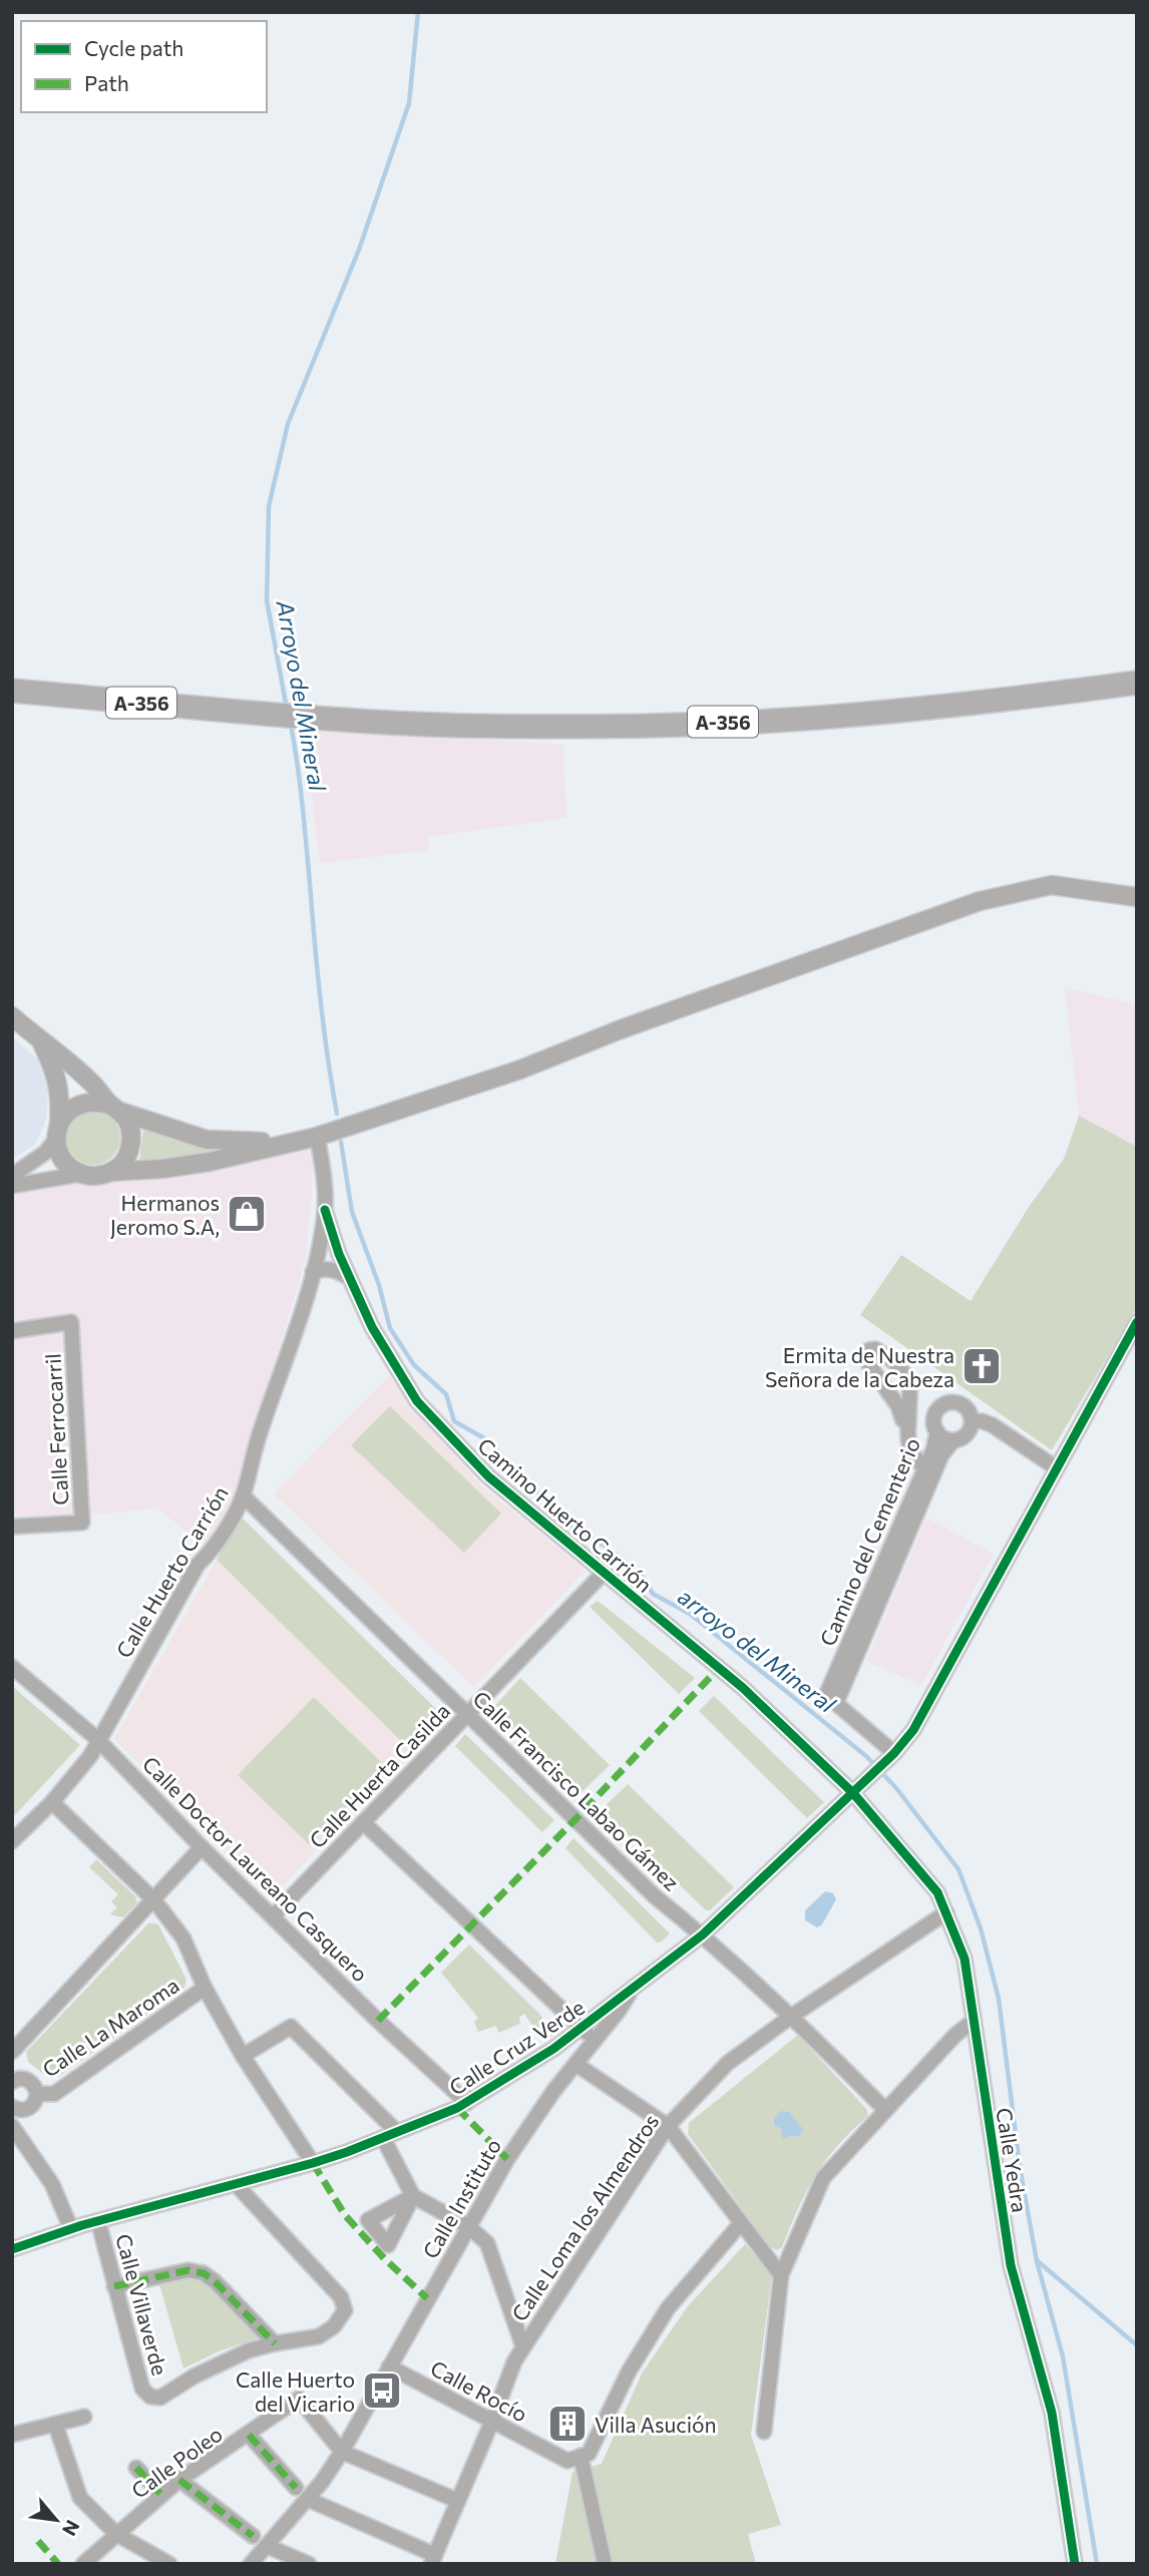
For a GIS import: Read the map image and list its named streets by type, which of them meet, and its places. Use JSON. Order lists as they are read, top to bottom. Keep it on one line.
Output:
{"streets":{"main road":["A-356"],"street":["Calle Ferrocarril","Camino Huerto Carrión","Camino del Cementerio","Calle Huerto Carrión","Calle Huerta Casilda","Calle Francisco Labao Gámez","Calle Doctor Laureano Casquero","Calle La Maroma","Calle Cruz Verde","Calle Yedra","Calle Instituto","Calle Loma los Almendros","Calle Villaverde","Calle Rocío","Calle Poleo"]},"crossings":[["Camino Huerto Carrión","Calle Huerto Carrión"],["Camino Huerto Carrión","Calle Huerta Casilda"],["Camino Huerto Carrión","Calle Cruz Verde"],["Camino Huerto Carrión","Calle Yedra"],["Calle Huerto Carrión","Calle Francisco Labao Gámez"],["Calle Huerto Carrión","Calle Doctor Laureano Casquero"],["Calle Huerta Casilda","Calle Francisco Labao Gámez"],["Calle Huerta Casilda","Calle Doctor Laureano Casquero"],["Calle Francisco Labao Gámez","Calle Cruz Verde"],["Calle Francisco Labao Gámez","Calle Loma los Almendros"],["Calle Doctor Laureano Casquero","Calle Cruz Verde"],["Calle Cruz Verde","Calle Yedra"],["Calle Cruz Verde","Calle Instituto"],["Calle Cruz Verde","Calle Villaverde"],["Calle Yedra","Calle Loma los Almendros"],["Calle Instituto","Calle Rocío"],["Calle Loma los Almendros","Calle Rocío"]],"water":["Arroyo del Mineral","arroyo del Mineral"],"places":{"shop":["Hermanos Jeromo S.A,"],"church":["Ermita de Nuestra Señora de la Cabeza"],"bus stop":["Calle Huerto del Vicario"],"building":["Villa Asución"]},"legend":["Cycle path","Path"],"north":"bottom right"}
